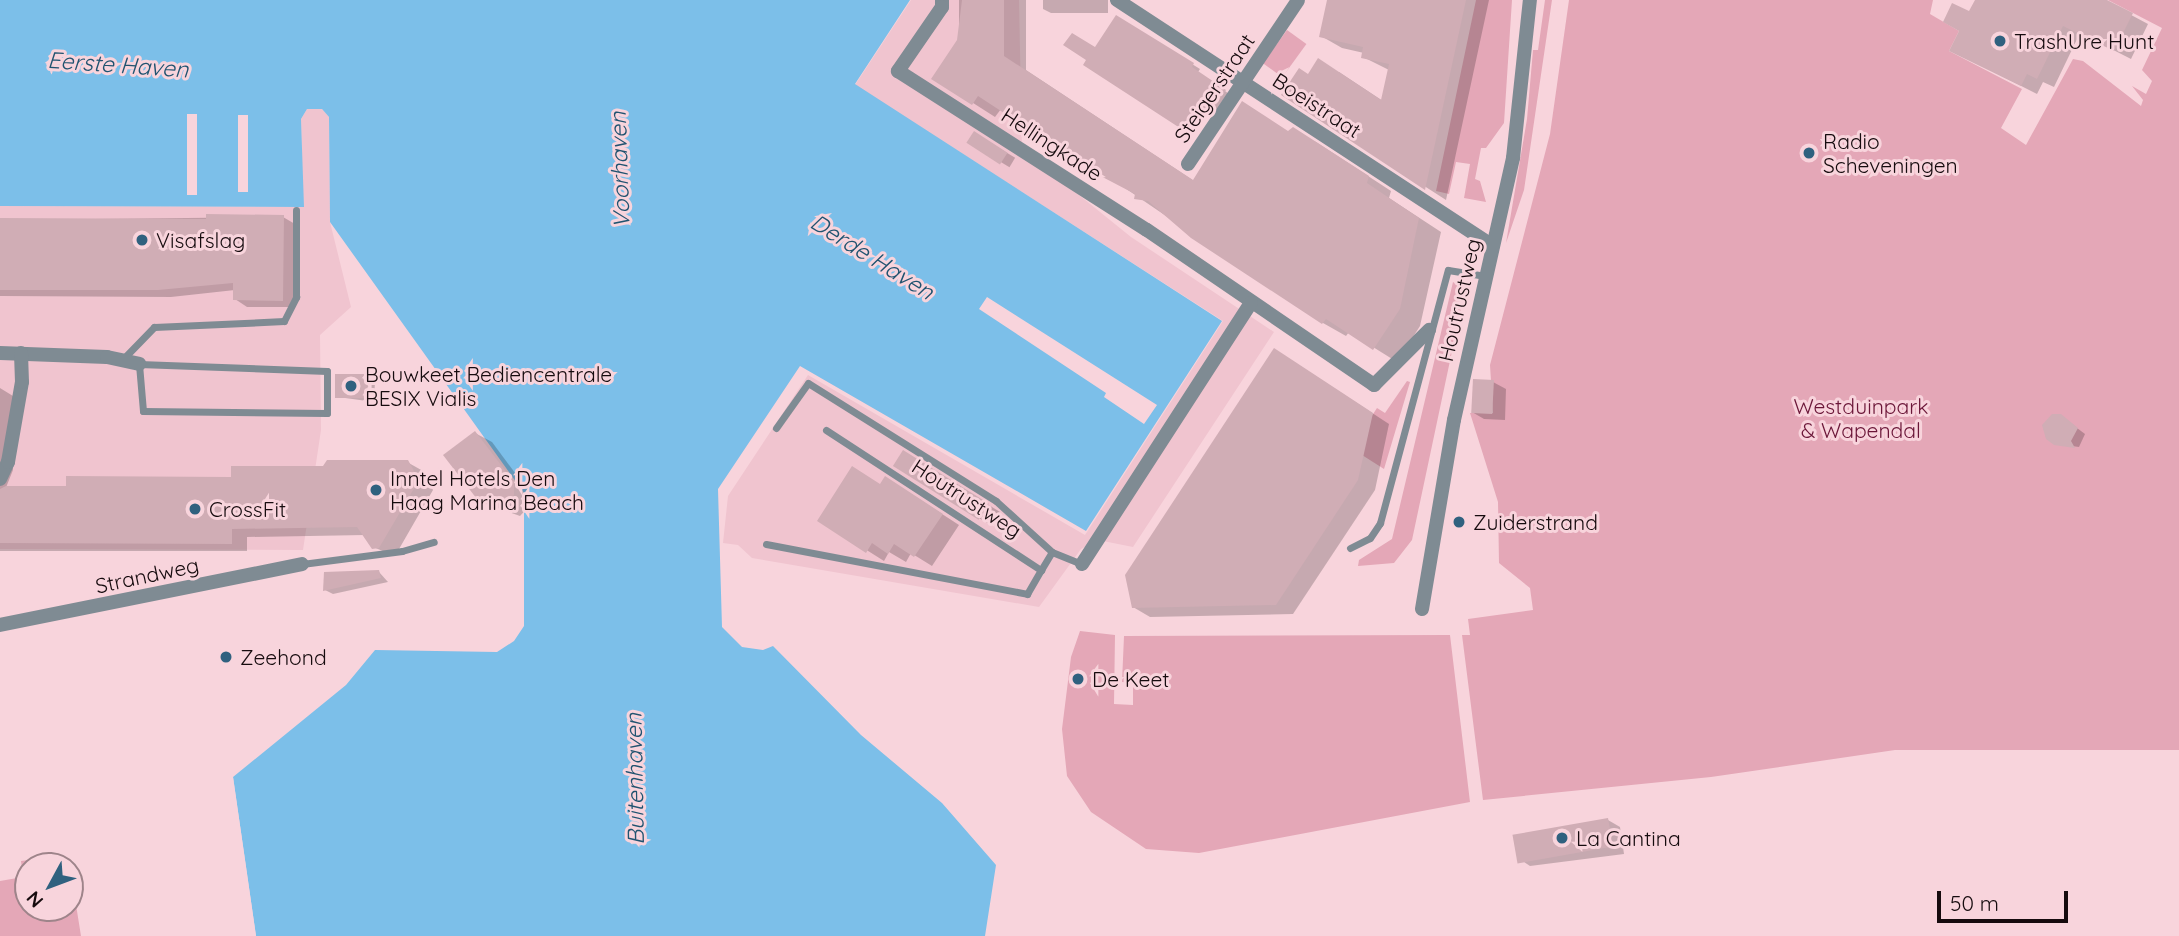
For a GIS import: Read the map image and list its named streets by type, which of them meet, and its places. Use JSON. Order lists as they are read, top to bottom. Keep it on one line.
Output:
{"streets":{"street":["Steigerstraat","Boeistraat","Hellingkade","Houtrustweg","Strandweg"]},"crossings":[["Steigerstraat","Boeistraat"],["Boeistraat","Houtrustweg"]],"water":["Eerste Haven","Voorhaven","Derde Haven","Buitenhaven"],"parks":["Westduinpark & Wapendal"],"places":["TrashUre Hunt","Radio Scheveningen","Visafslag","Bouwkeet Bediencentrale BESIX Vialis","Inntel Hotels Den Haag Marina Beach","CrossFit","Zuiderstrand","Zeehond","De Keet","La Cantina"],"scale_bar":"50 m","north":"bottom left"}
